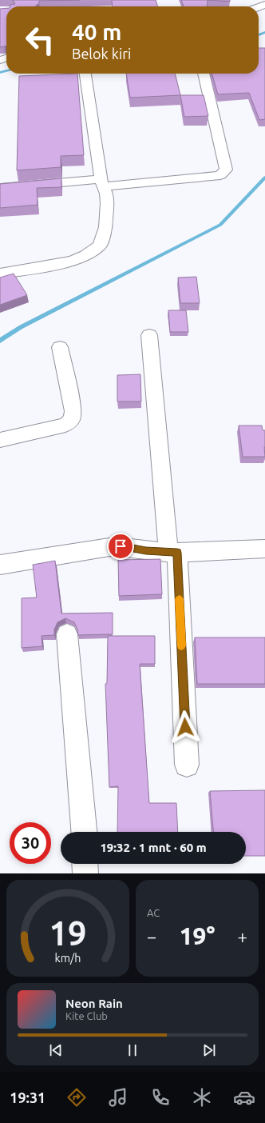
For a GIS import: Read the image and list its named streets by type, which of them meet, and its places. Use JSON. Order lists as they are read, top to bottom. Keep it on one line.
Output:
{"page":{"turn":["40 m","Belok kiri"],"limit":"30","trip":"19:32 · 1 mnt · 60 m","tile":"AC","heat":["−","19°","+"],"song":["Neon Rain","Kite Club"],"tabs":"19:31","gauge":["19","km/h"]}}
